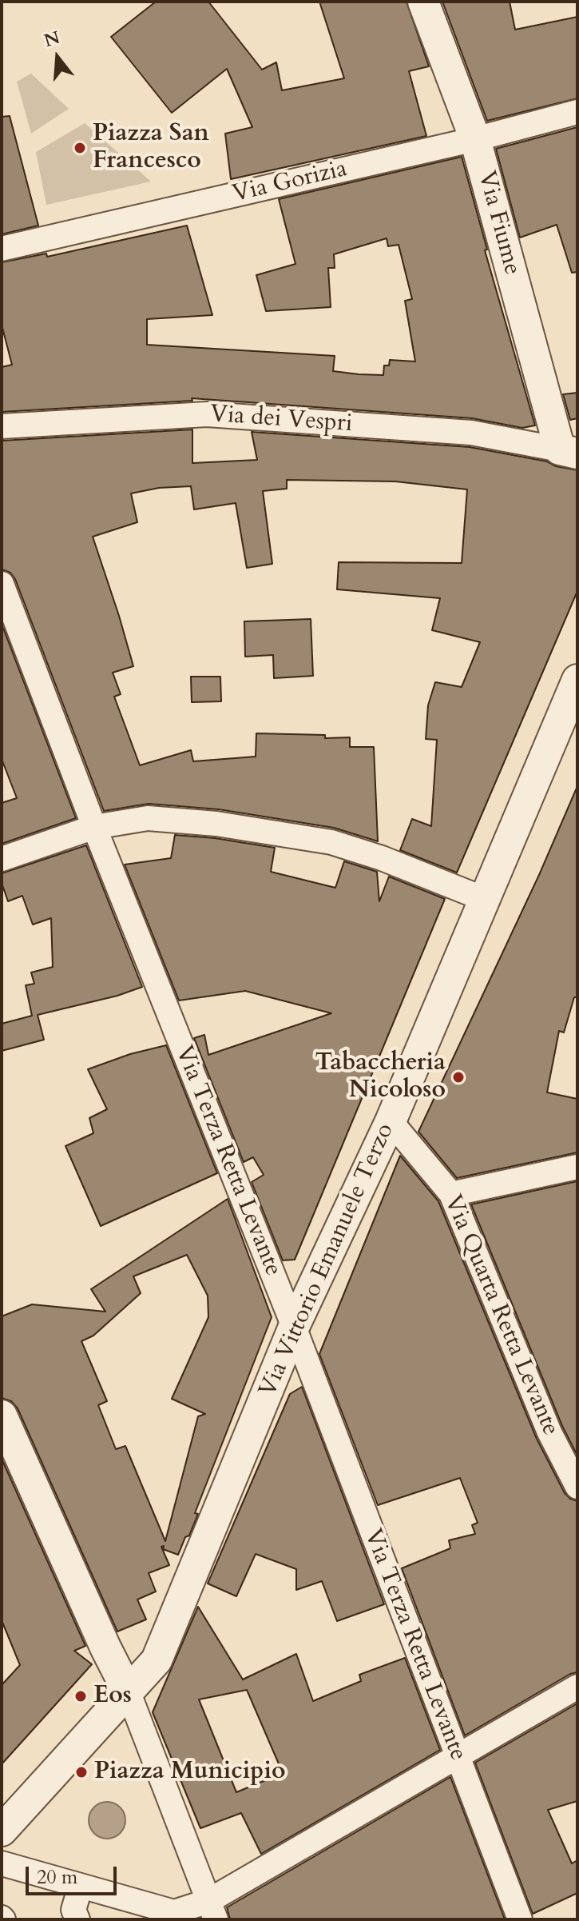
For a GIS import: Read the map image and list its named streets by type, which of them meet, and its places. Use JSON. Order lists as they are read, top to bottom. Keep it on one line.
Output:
{"streets":{"street":["Via Gorizia","Via Fiume","Via dei Vespri","Via Terza Retta Levante","Via Vittorio Emanuele Terzo","Via Quarta Retta Levante"]},"crossings":[["Via Gorizia","Via Fiume"],["Via Fiume","Via dei Vespri"],["Via Terza Retta Levante","Via Vittorio Emanuele Terzo"],["Via Vittorio Emanuele Terzo","Via Quarta Retta Levante"]],"places":["Piazza San Francesco","Tabaccheria Nicoloso","Eos","Piazza Municipio"],"scale_bar":"20 m","north":"top"}
